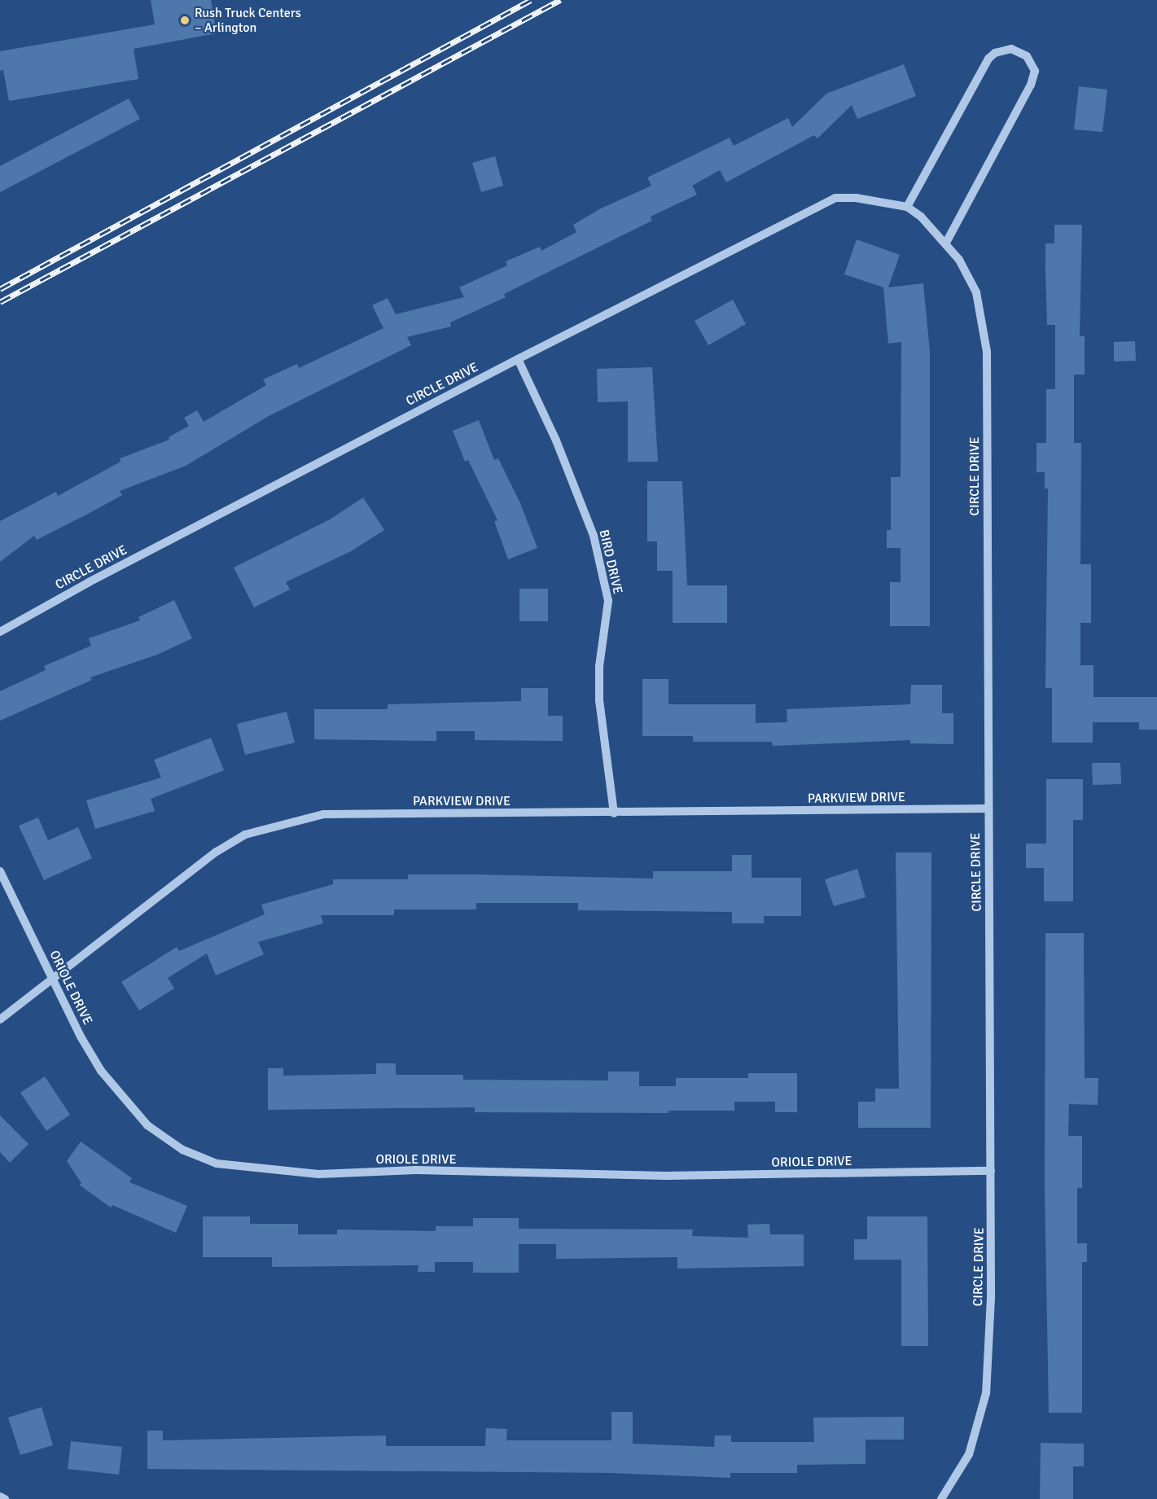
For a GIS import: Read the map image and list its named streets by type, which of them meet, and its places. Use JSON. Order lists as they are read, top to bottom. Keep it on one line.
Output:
{"streets":{"street":["CIRCLE DRIVE","BIRD DRIVE","PARKVIEW DRIVE","ORIOLE DRIVE"]},"crossings":[["CIRCLE DRIVE","BIRD DRIVE"],["CIRCLE DRIVE","PARKVIEW DRIVE"],["CIRCLE DRIVE","ORIOLE DRIVE"],["BIRD DRIVE","PARKVIEW DRIVE"],["PARKVIEW DRIVE","ORIOLE DRIVE"]],"places":["Rush Truck Centers – Arlington"]}
